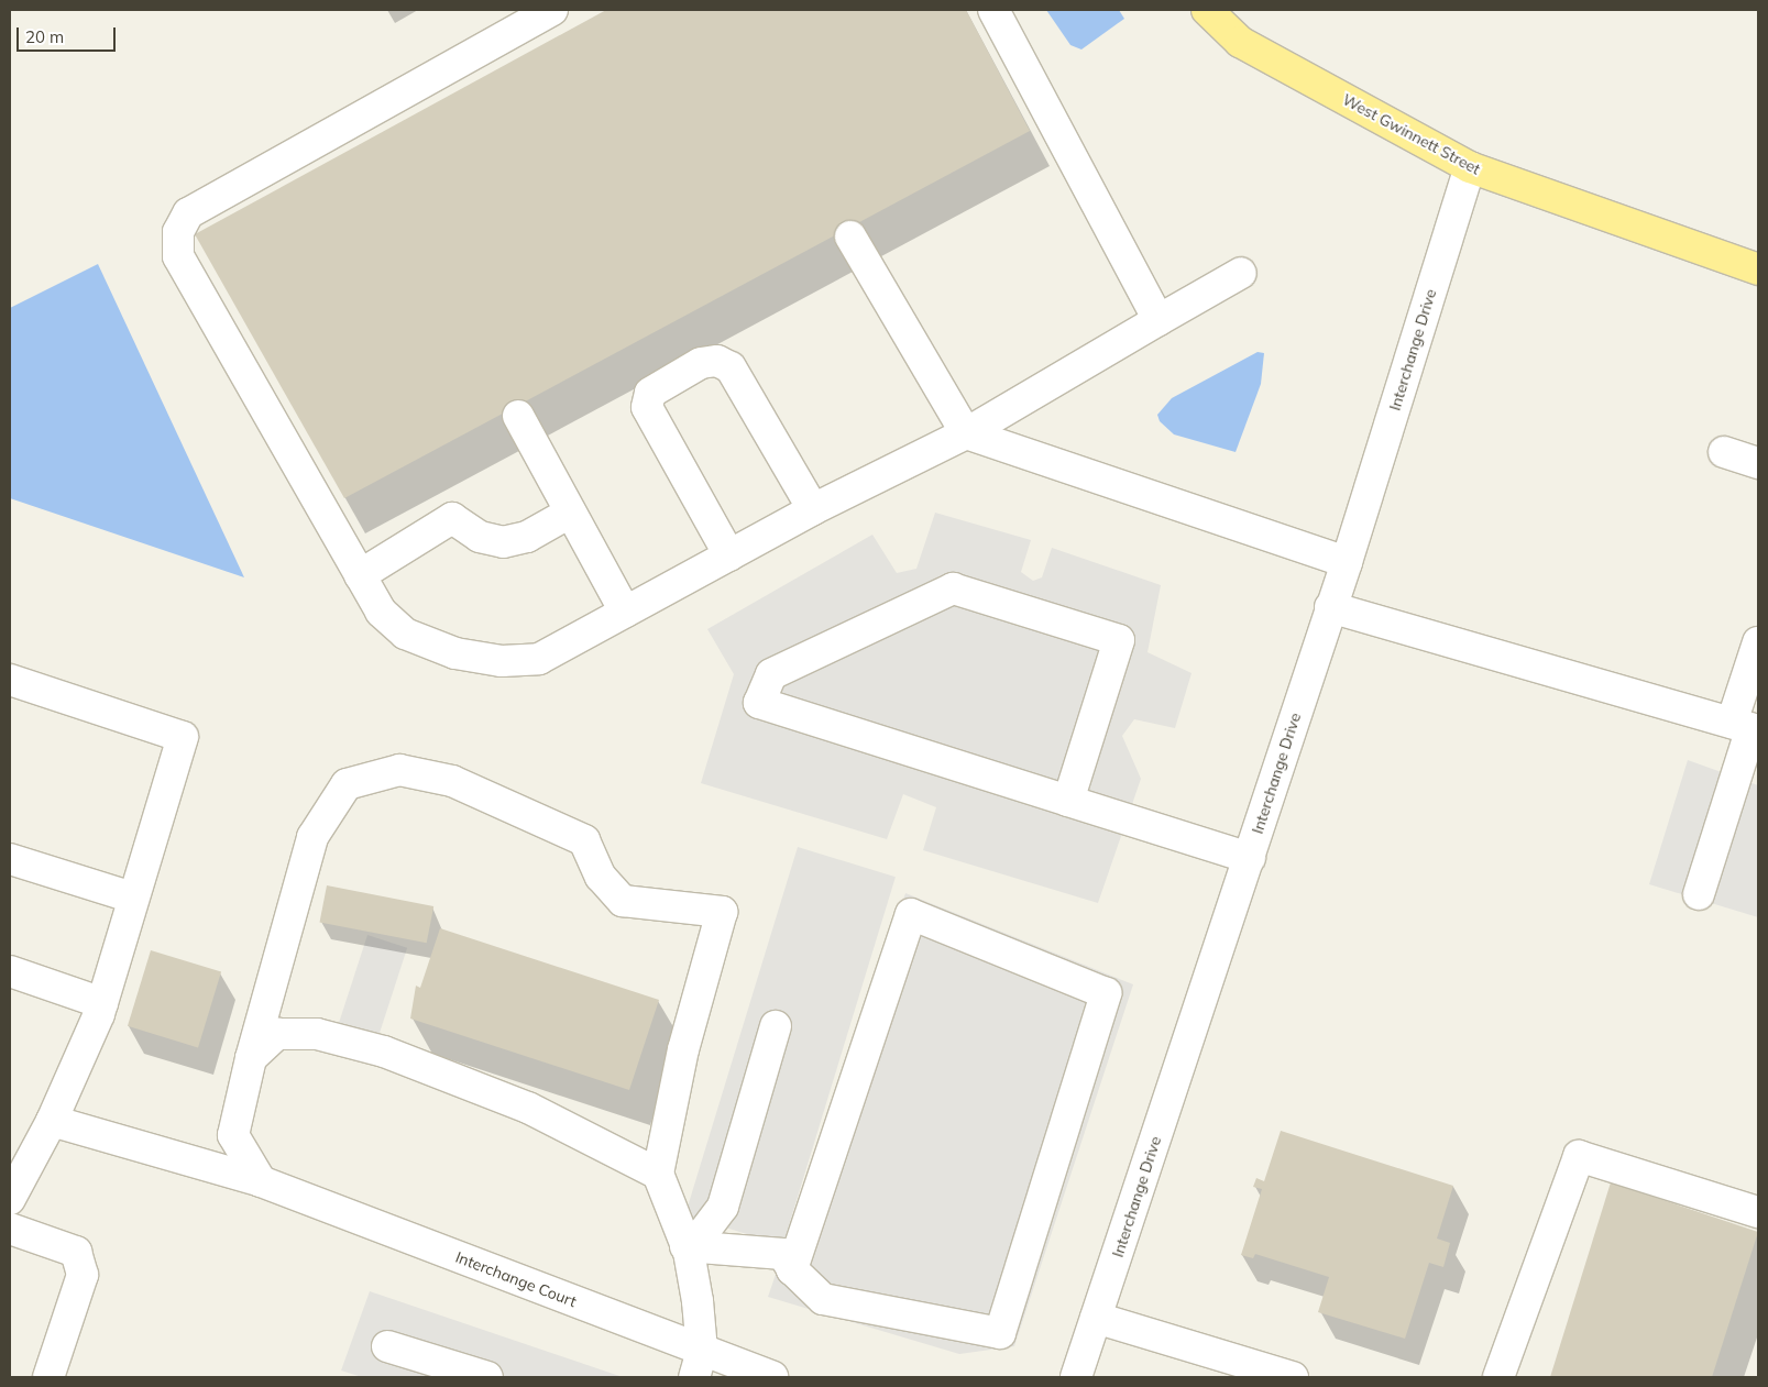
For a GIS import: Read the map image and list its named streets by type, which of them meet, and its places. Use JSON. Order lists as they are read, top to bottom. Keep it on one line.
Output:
{"streets":{"main road":["West Gwinnett Street"],"street":["Interchange Drive","Interchange Court"]},"crossings":[["West Gwinnett Street","Interchange Drive"]],"scale_bar":"20 m"}
